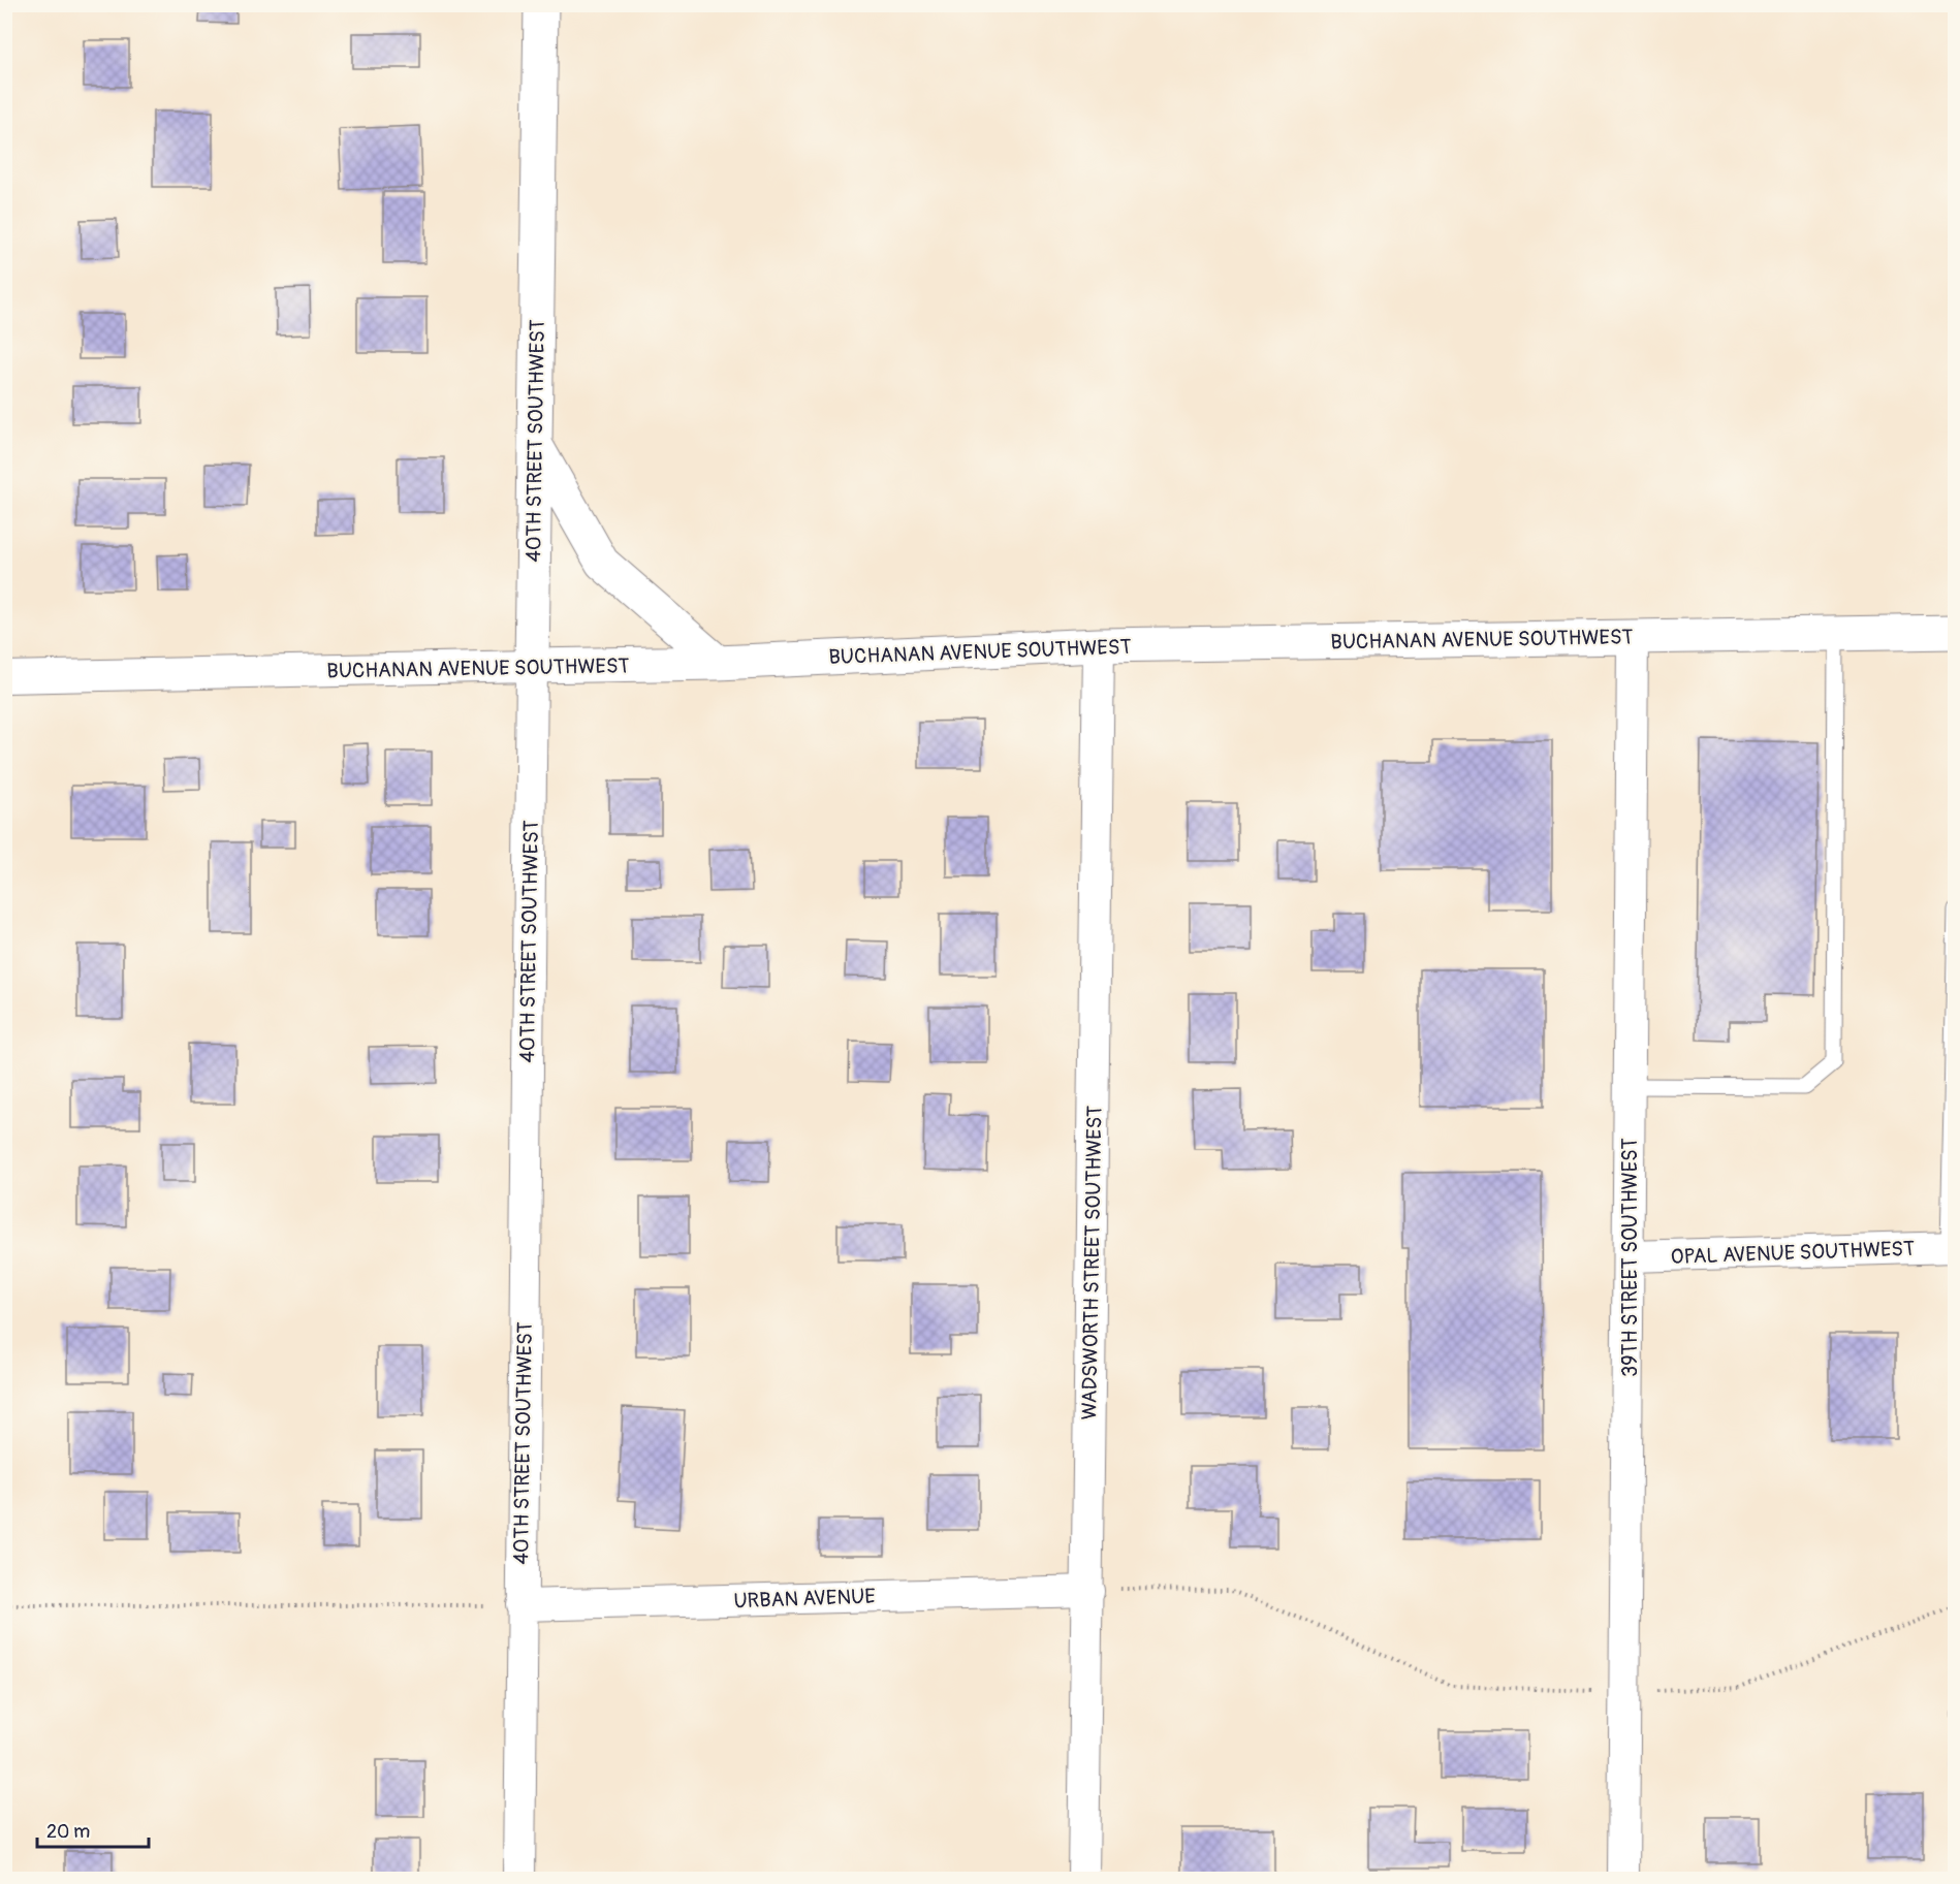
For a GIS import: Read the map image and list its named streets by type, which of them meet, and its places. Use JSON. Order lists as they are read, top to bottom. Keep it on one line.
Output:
{"streets":{"street":["40TH STREET SOUTHWEST","BUCHANAN AVENUE SOUTHWEST","OPAL AVENUE SOUTHWEST","39TH STREET SOUTHWEST","WADSWORTH STREET SOUTHWEST","URBAN AVENUE"]},"crossings":[["40TH STREET SOUTHWEST","BUCHANAN AVENUE SOUTHWEST"],["40TH STREET SOUTHWEST","URBAN AVENUE"],["BUCHANAN AVENUE SOUTHWEST","39TH STREET SOUTHWEST"],["BUCHANAN AVENUE SOUTHWEST","WADSWORTH STREET SOUTHWEST"],["OPAL AVENUE SOUTHWEST","39TH STREET SOUTHWEST"],["WADSWORTH STREET SOUTHWEST","URBAN AVENUE"]],"scale_bar":"20 m"}
